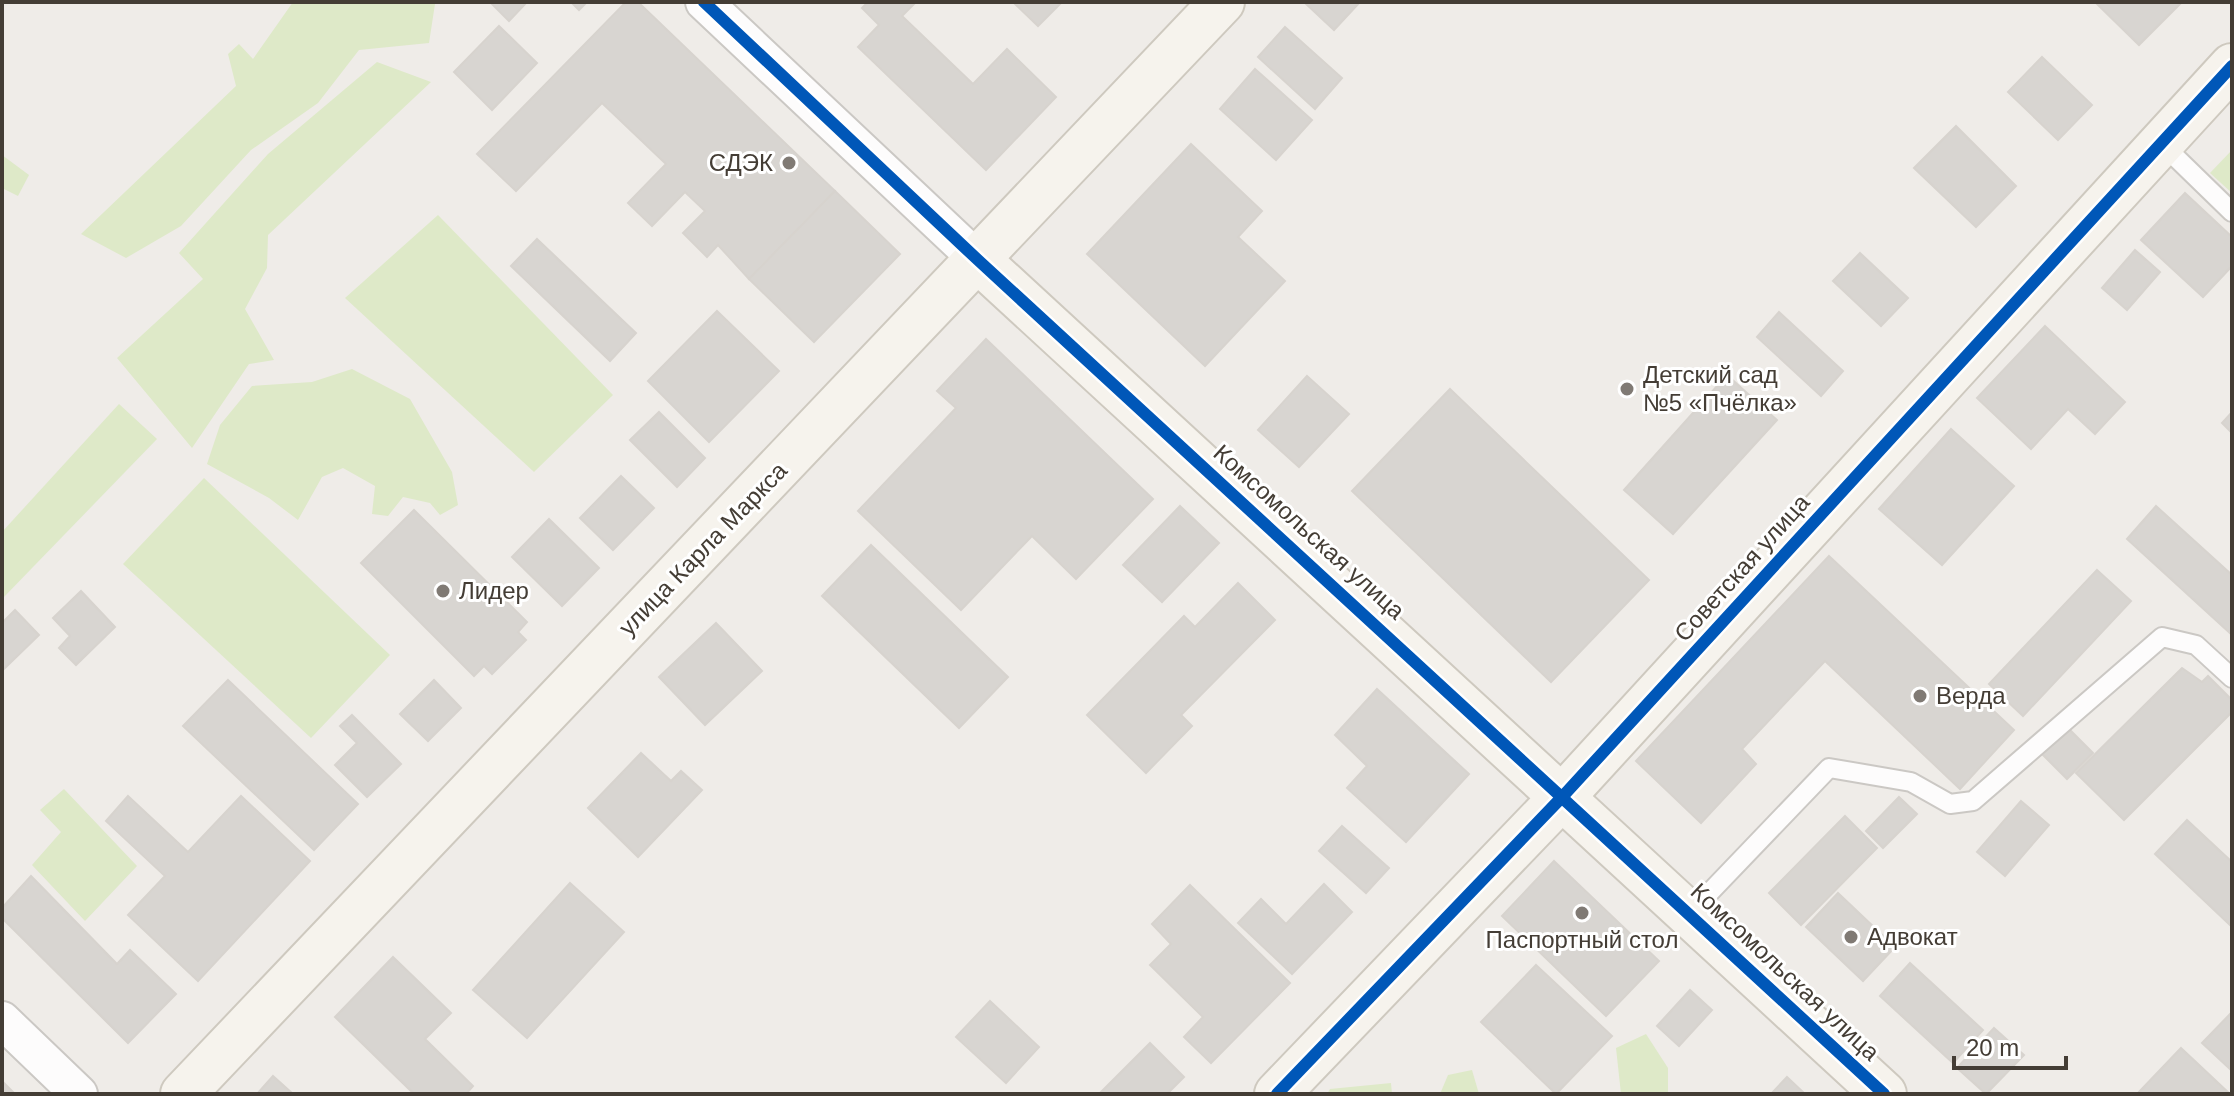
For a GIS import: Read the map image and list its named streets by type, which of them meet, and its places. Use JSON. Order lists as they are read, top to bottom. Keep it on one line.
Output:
{"streets":{"street":["Комсомольская улица","улица Карла Маркса","Советская улица"]},"crossings":[["Комсомольская улица","улица Карла Маркса"],["Комсомольская улица","Советская улица"]],"places":["СДЭК","Детский сад №5 «Пчёлка»","Лидер","Верда","Паспортный стол","Адвокат"],"scale_bar":"20 m"}
